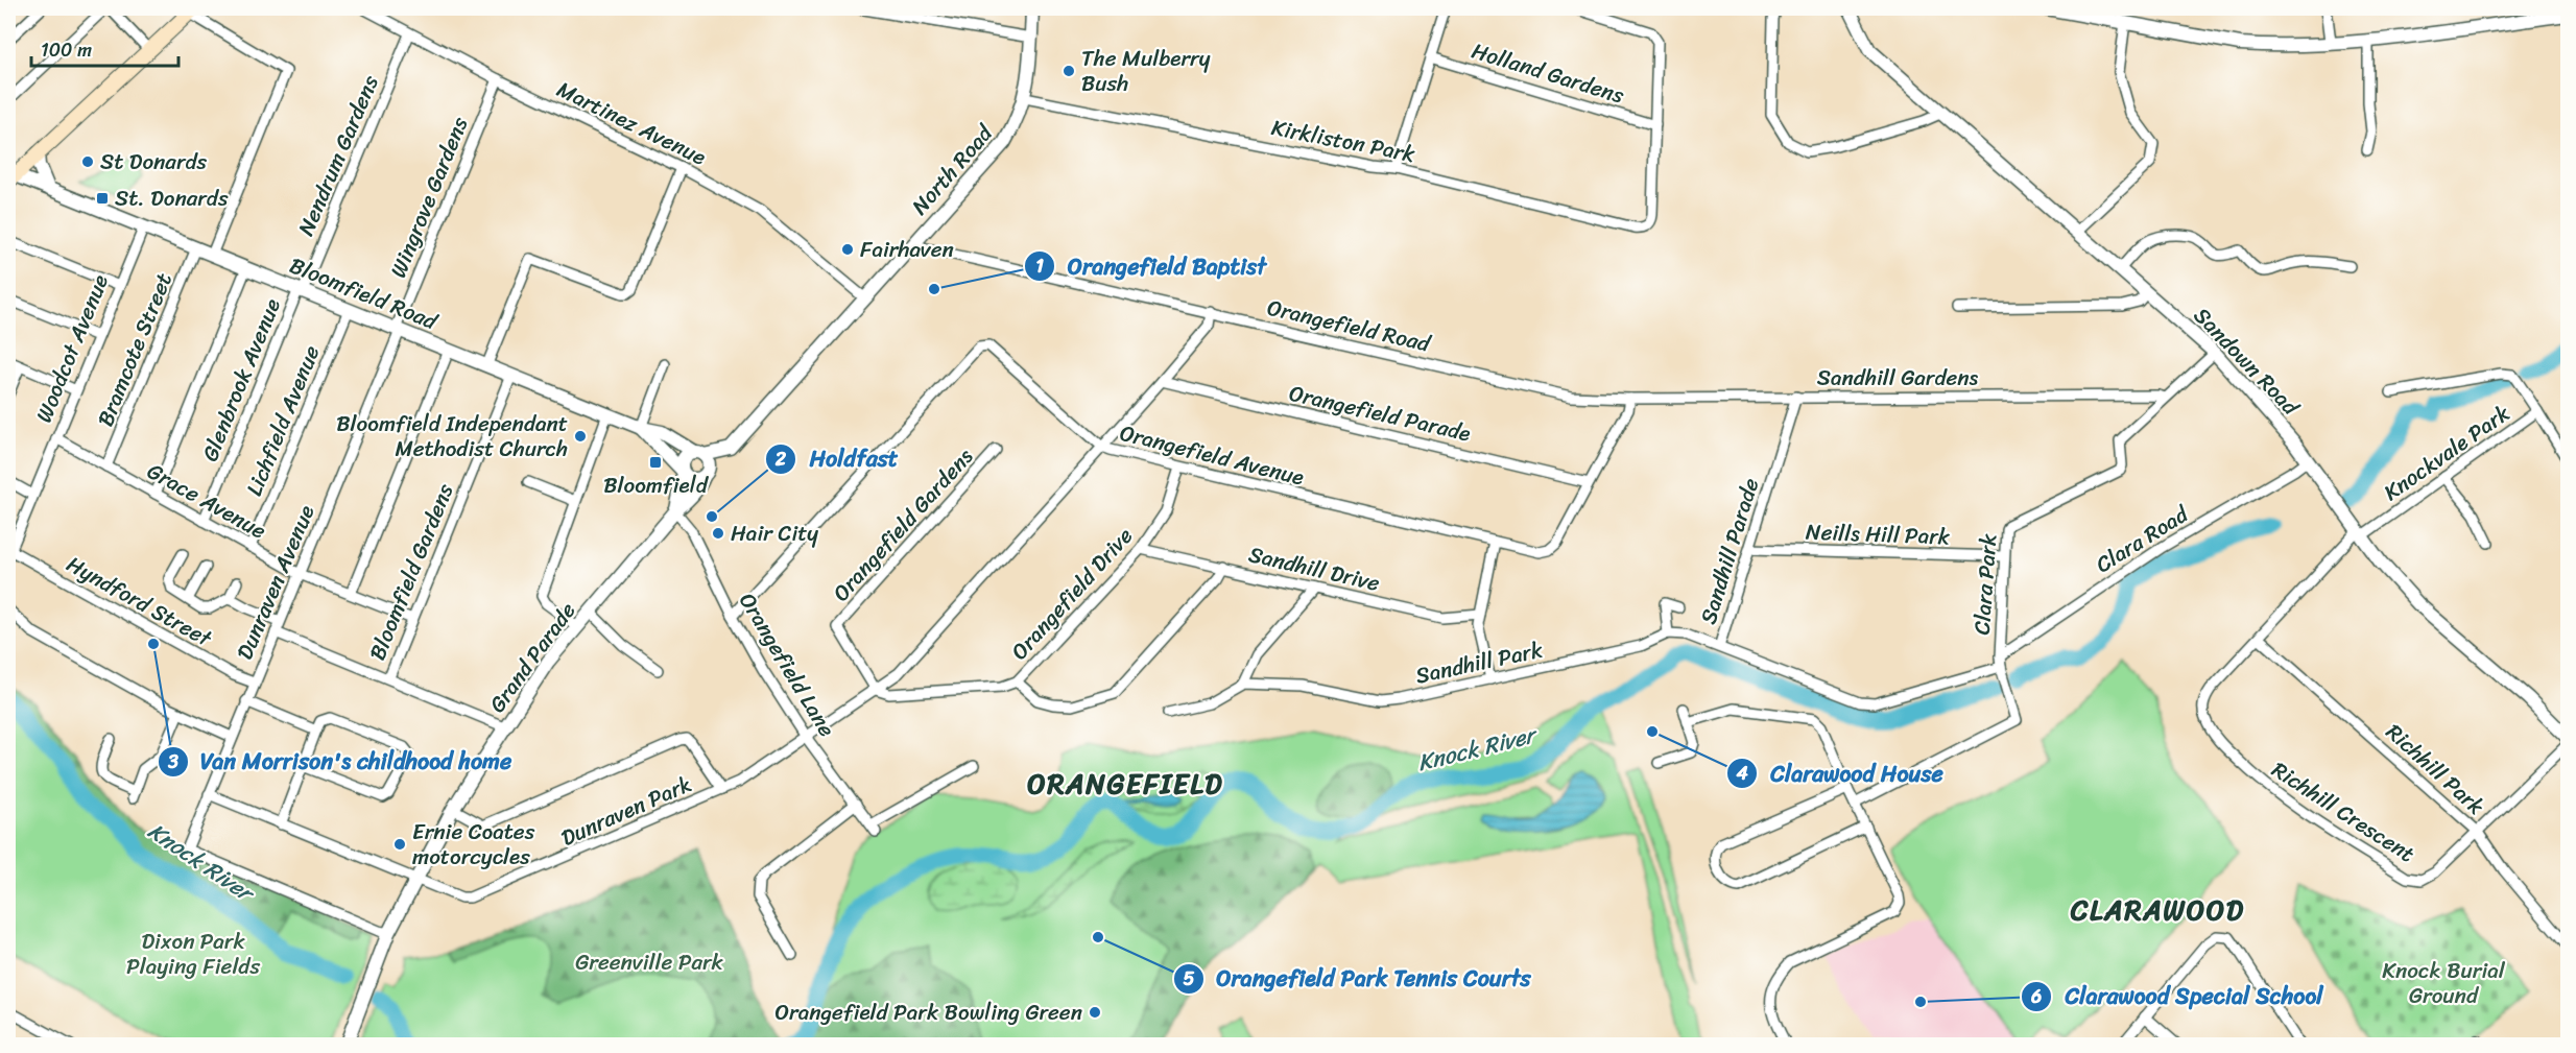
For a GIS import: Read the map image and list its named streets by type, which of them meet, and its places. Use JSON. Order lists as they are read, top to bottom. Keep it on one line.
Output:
{"streets":{"street":["Holland Gardens","Martinez Avenue","Kirkliston Park","Nendrum Gardens","North Road","Wingrove Gardens","Bloomfield Road","Orangefield Road","Woodcot Avenue","Bramcote Street","Sandown Road","Sandhill Gardens","Glenbrook Avenue","Orangefield Parade","Lichfield Avenue","Knockvale Park","Orangefield Avenue","Grace Avenue","Orangefield Gardens","Neills Hill Park","Clara Road","Sandhill Parade","Sandhill Drive","Bloomfield Gardens","Dunraven Avenue","Clara Park","Orangefield Drive","Hyndford Street","Grand Parade","Sandhill Park","Orangefield Lane","Richhill Park","Dunraven Park","Richhill Crescent"]},"crossings":[["Holland Gardens","Kirkliston Park"],["Martinez Avenue","Nendrum Gardens"],["Martinez Avenue","North Road"],["Martinez Avenue","Wingrove Gardens"],["Kirkliston Park","North Road"],["Nendrum Gardens","Bloomfield Road"],["Nendrum Gardens","Glenbrook Avenue"],["North Road","Bloomfield Road"],["North Road","Orangefield Road"],["North Road","Grand Parade"],["Wingrove Gardens","Bloomfield Road"],["Wingrove Gardens","Dunraven Avenue"],["Bloomfield Road","Woodcot Avenue"],["Bloomfield Road","Bramcote Street"],["Bloomfield Road","Glenbrook Avenue"],["Bloomfield Road","Lichfield Avenue"],["Bloomfield Road","Bloomfield Gardens"],["Bloomfield Road","Dunraven Avenue"],["Bloomfield Road","Grand Parade"],["Orangefield Road","Sandhill Gardens"],["Orangefield Road","Orangefield Avenue"],["Woodcot Avenue","Grace Avenue"],["Woodcot Avenue","Hyndford Street"],["Bramcote Street","Grace Avenue"],["Sandown Road","Knockvale Park"],["Sandown Road","Clara Road"],["Sandown Road","Clara Park"],["Sandown Road","Richhill Crescent"],["Sandhill Gardens","Orangefield Avenue"],["Sandhill Gardens","Sandhill Parade"],["Sandhill Gardens","Clara Park"],["Glenbrook Avenue","Grace Avenue"],["Orangefield Parade","Orangefield Avenue"],["Lichfield Avenue","Grace Avenue"],["Knockvale Park","Richhill Crescent"],["Orangefield Avenue","Orangefield Gardens"],["Orangefield Avenue","Orangefield Drive"],["Orangefield Avenue","Orangefield Lane"],["Orangefield Avenue","Dunraven Park"],["Grace Avenue","Bloomfield Gardens"],["Grace Avenue","Dunraven Avenue"],["Orangefield Gardens","Orangefield Drive"],["Neills Hill Park","Sandhill Parade"],["Neills Hill Park","Clara Park"],["Clara Road","Clara Park"],["Sandhill Parade","Clara Park"],["Sandhill Drive","Orangefield Drive"],["Dunraven Avenue","Hyndford Street"],["Dunraven Avenue","Grand Parade"],["Dunraven Avenue","Dunraven Park"],["Grand Parade","Orangefield Lane"],["Grand Parade","Dunraven Park"],["Orangefield Lane","Dunraven Park"],["Richhill Park","Richhill Crescent"]],"districts":["ORANGEFIELD","CLARAWOOD"],"water":["Knock River"],"parks":["Dixon Park Playing Fields","Greenville Park","Knock Burial Ground"],"places":{"other":["The Mulberry Bush","St Donards","Fairhaven","Orangefield Baptist","Bloomfield Independant Methodist Church","Holdfast","Hair City","Van Morrison's childhood home","Clarawood House","Ernie Coates motorcycles","Orangefield Park Tennis Courts","Clarawood Special School","Orangefield Park Bowling Green"],"transit":["St. Donards","Bloomfield"]},"scale_bar":"100 m"}
